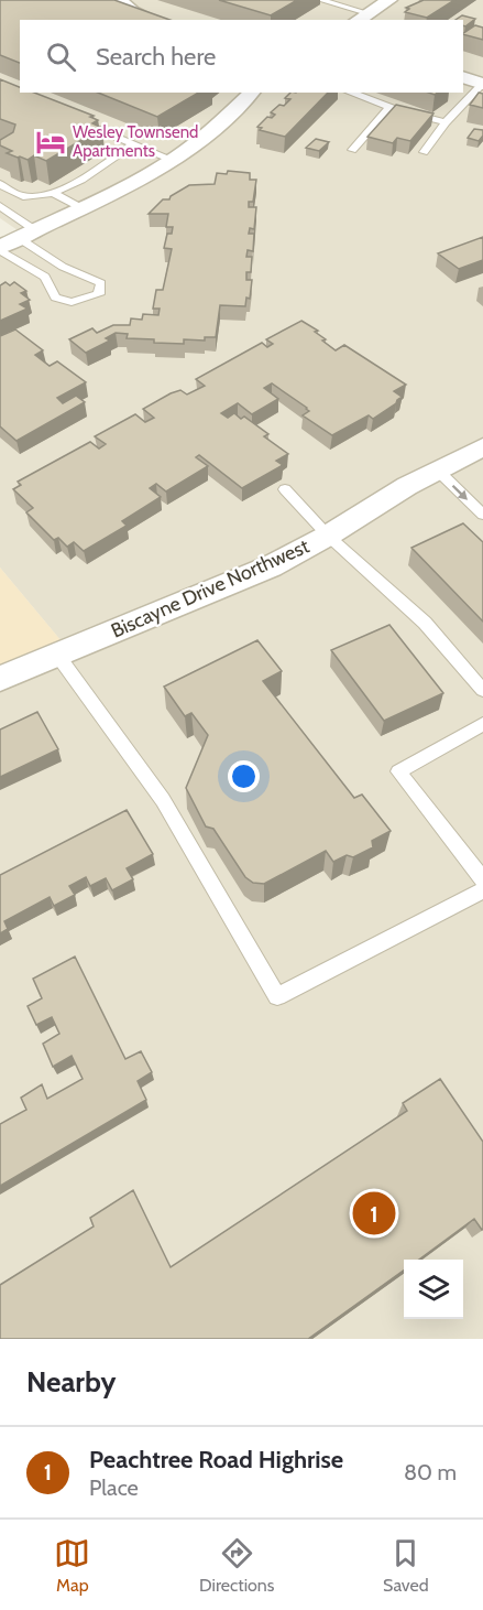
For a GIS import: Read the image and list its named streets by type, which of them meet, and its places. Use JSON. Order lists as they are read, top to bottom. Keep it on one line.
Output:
{"streets":{"street":["Biscayne Drive Northwest"]},"places":{"hotel":["Wesley Townsend Apartments"]},"page":{"search":"Search here","pins":"1","heading":"Nearby","list":[{"mark":"1","name":"Peachtree Road Highrise","note":"Place","value":"80 m"}],"nav":["Map","Directions","Saved"]}}
